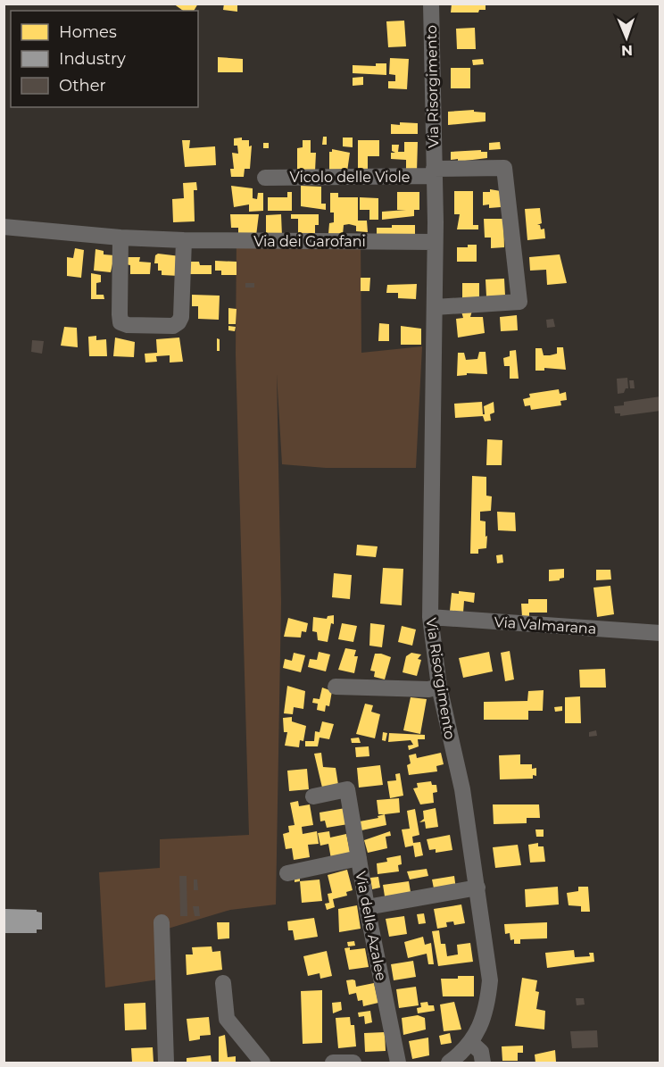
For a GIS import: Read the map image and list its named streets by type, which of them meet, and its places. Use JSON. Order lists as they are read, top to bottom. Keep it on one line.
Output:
{"streets":{"street":["Via Risorgimento","Vicolo delle Viole","Via dei Garofani","Via Valmarana","Via delle Azalee"]},"crossings":[["Via Risorgimento","Vicolo delle Viole"],["Via Risorgimento","Via dei Garofani"],["Via Risorgimento","Via Valmarana"]],"legend":["Homes","Industry","Other"],"north":"bottom"}
